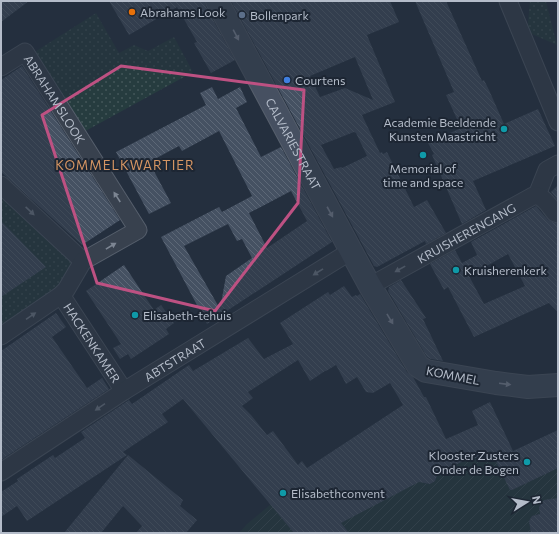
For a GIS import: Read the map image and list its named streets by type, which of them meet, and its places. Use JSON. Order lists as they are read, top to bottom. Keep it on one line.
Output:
{"streets":{"street":["ABRAHAMSLOOK","CALVARIESTRAAT","KRUISHERENGANG","HACKENKAMER","ABTSTRAAT","KOMMEL"]},"crossings":[["ABRAHAMSLOOK","HACKENKAMER"],["CALVARIESTRAAT","KRUISHERENGANG"],["CALVARIESTRAAT","ABTSTRAAT"],["CALVARIESTRAAT","KOMMEL"],["KRUISHERENGANG","KOMMEL"],["HACKENKAMER","ABTSTRAAT"]],"one_way":["CALVARIESTRAAT","KRUISHERENGANG","ABTSTRAAT","KOMMEL"],"districts":["KOMMELKWARTIER"],"places":["Abrahams Look","Bollenpark","Courtens","Academie Beeldende Kunsten Maastricht","Memorial of time and space","Kruisherenkerk","Elisabeth-tehuis","Klooster Zusters Onder de Bogen","Elisabethconvent"],"north":"right"}
